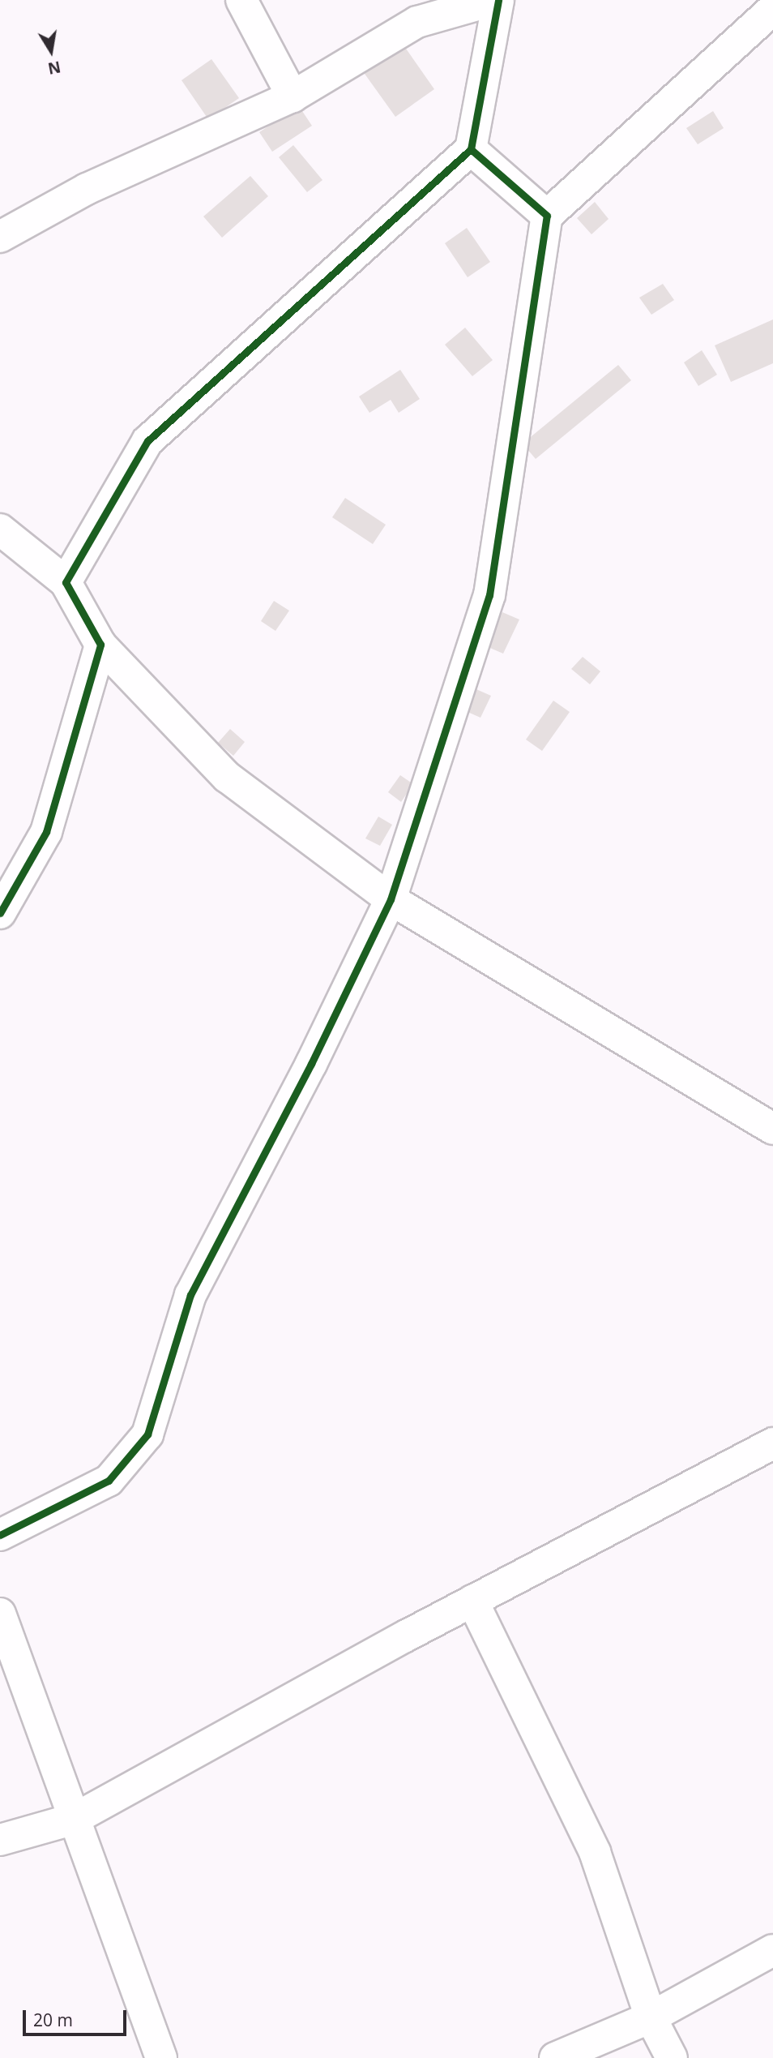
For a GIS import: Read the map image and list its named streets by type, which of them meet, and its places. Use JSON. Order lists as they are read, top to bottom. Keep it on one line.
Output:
{"scale_bar":"20 m","north":"bottom"}
